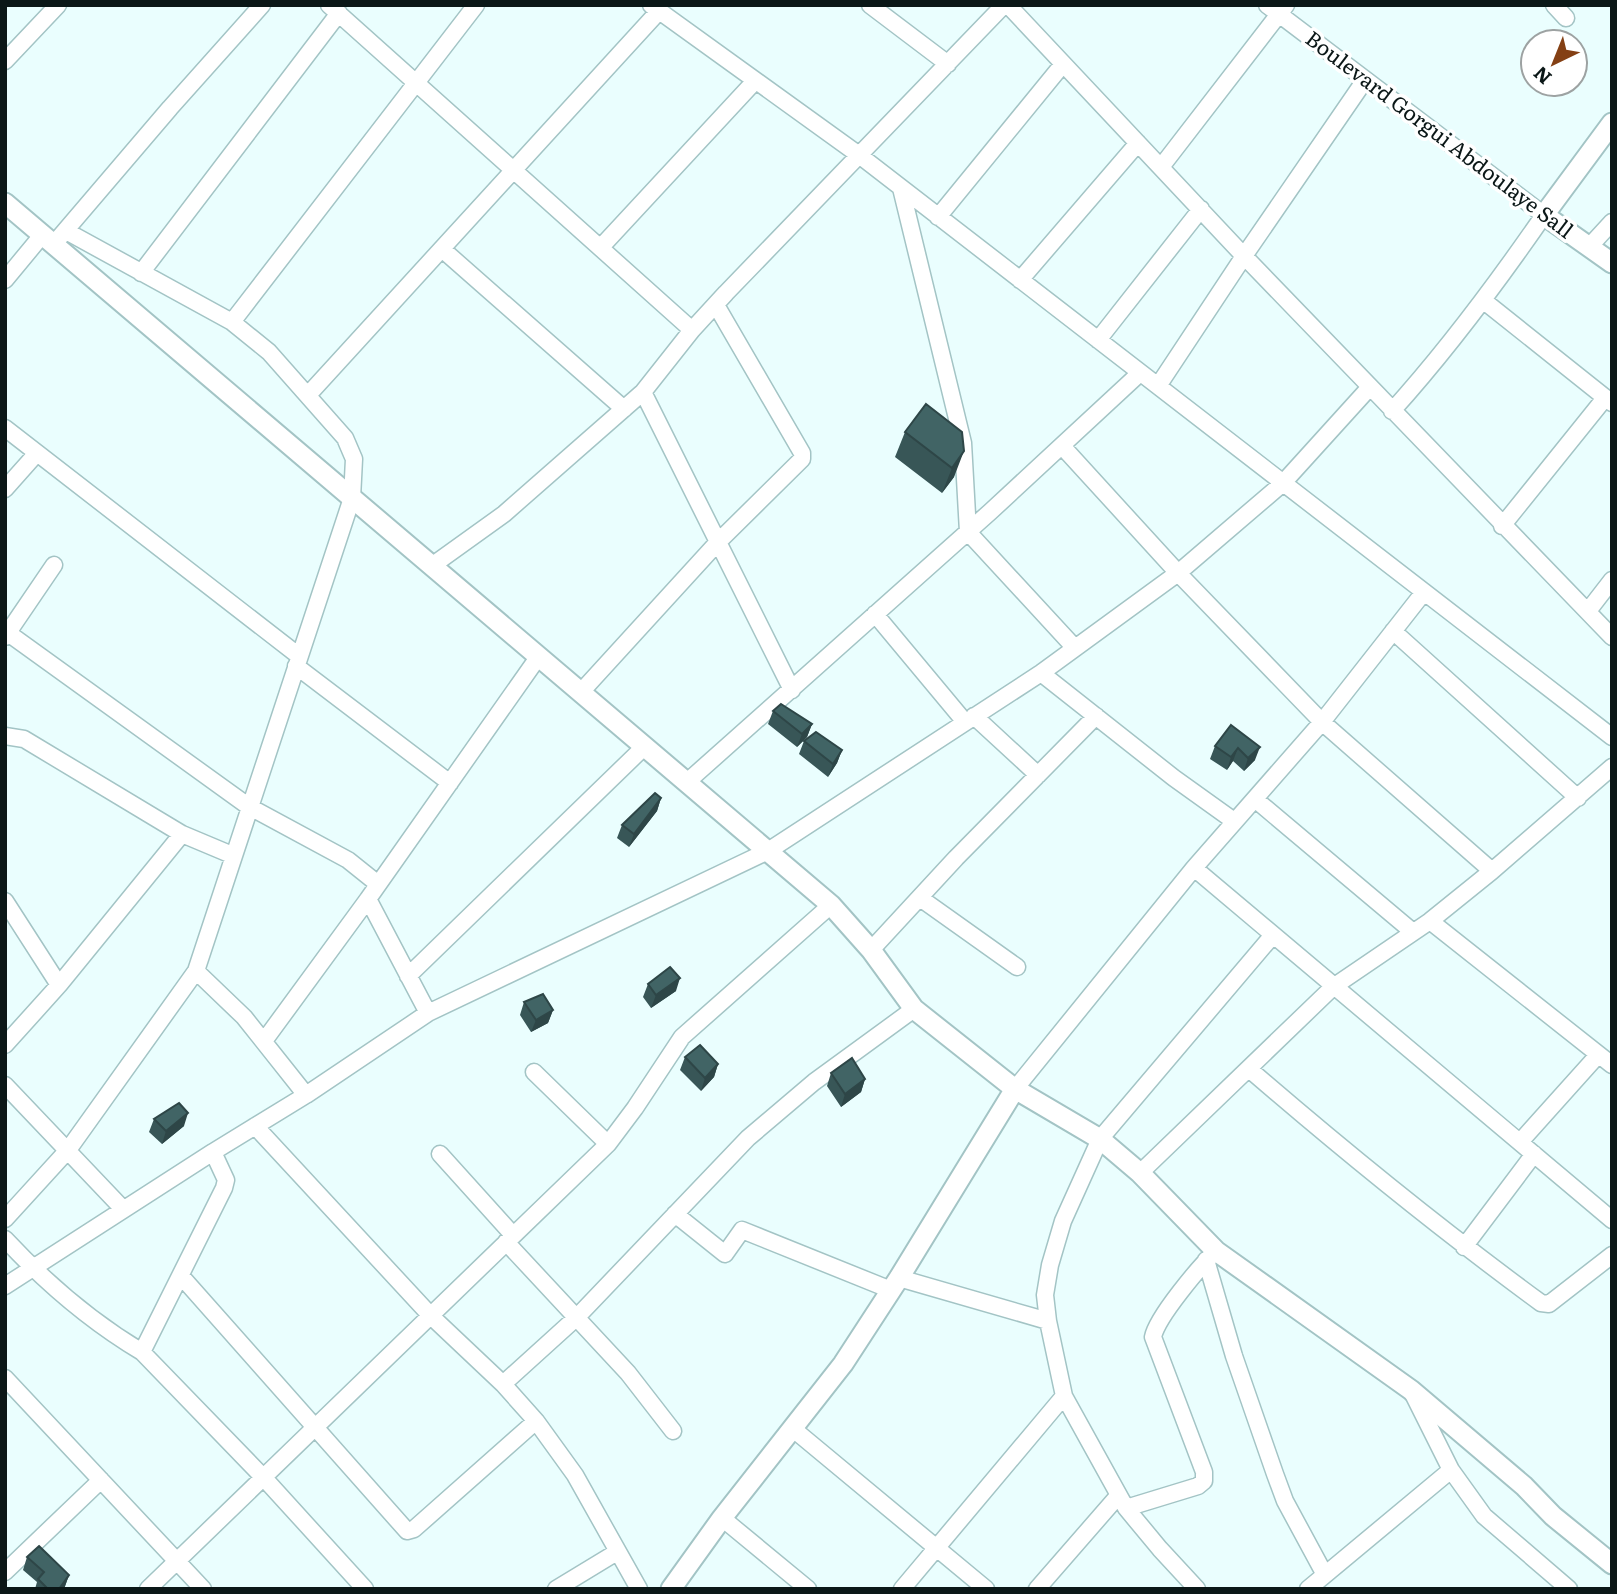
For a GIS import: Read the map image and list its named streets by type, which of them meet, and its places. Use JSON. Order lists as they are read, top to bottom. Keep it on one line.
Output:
{"streets":{"street":["Boulevard Gorgui Abdoulaye Sall"]},"north":"bottom left"}
